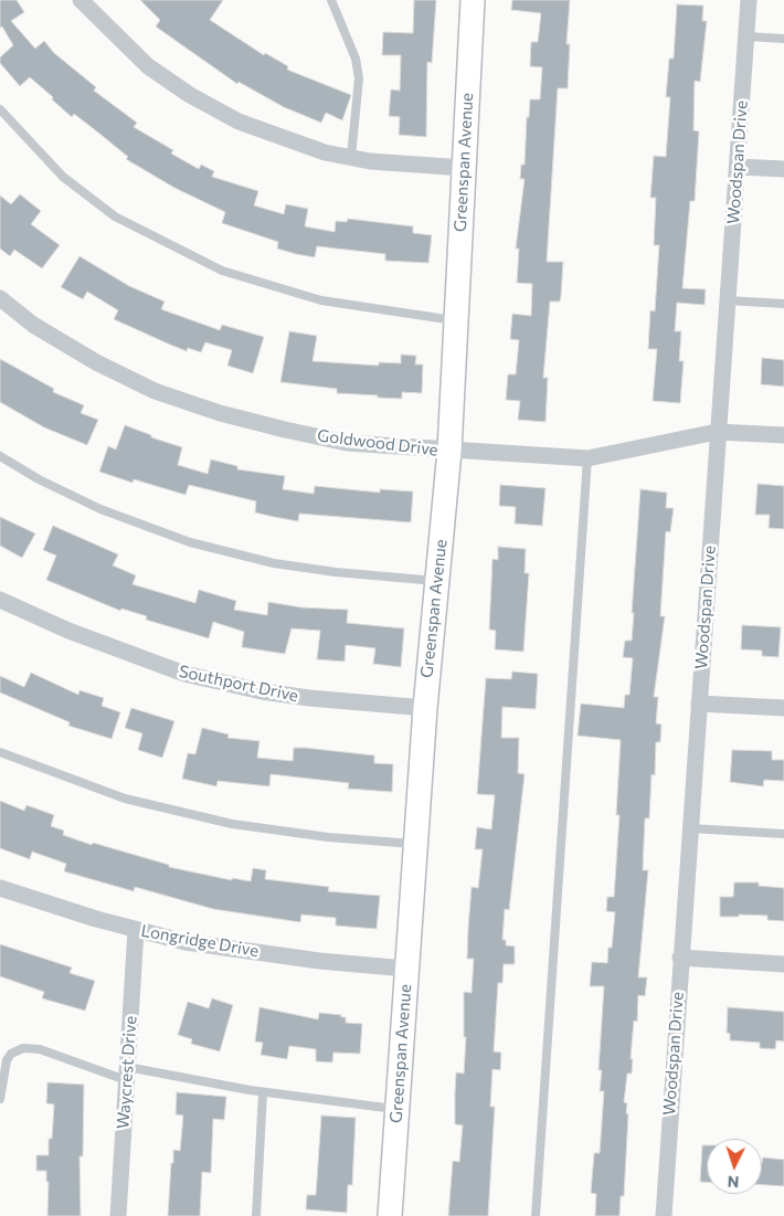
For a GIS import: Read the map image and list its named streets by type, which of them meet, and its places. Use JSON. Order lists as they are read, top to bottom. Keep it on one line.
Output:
{"streets":{"street":["Greenspan Avenue","Woodspan Drive","Goldwood Drive","Southport Drive","Longridge Drive","Waycrest Drive"]},"crossings":[["Greenspan Avenue","Goldwood Drive"],["Greenspan Avenue","Southport Drive"],["Greenspan Avenue","Longridge Drive"],["Woodspan Drive","Goldwood Drive"],["Longridge Drive","Waycrest Drive"]],"north":"bottom"}
